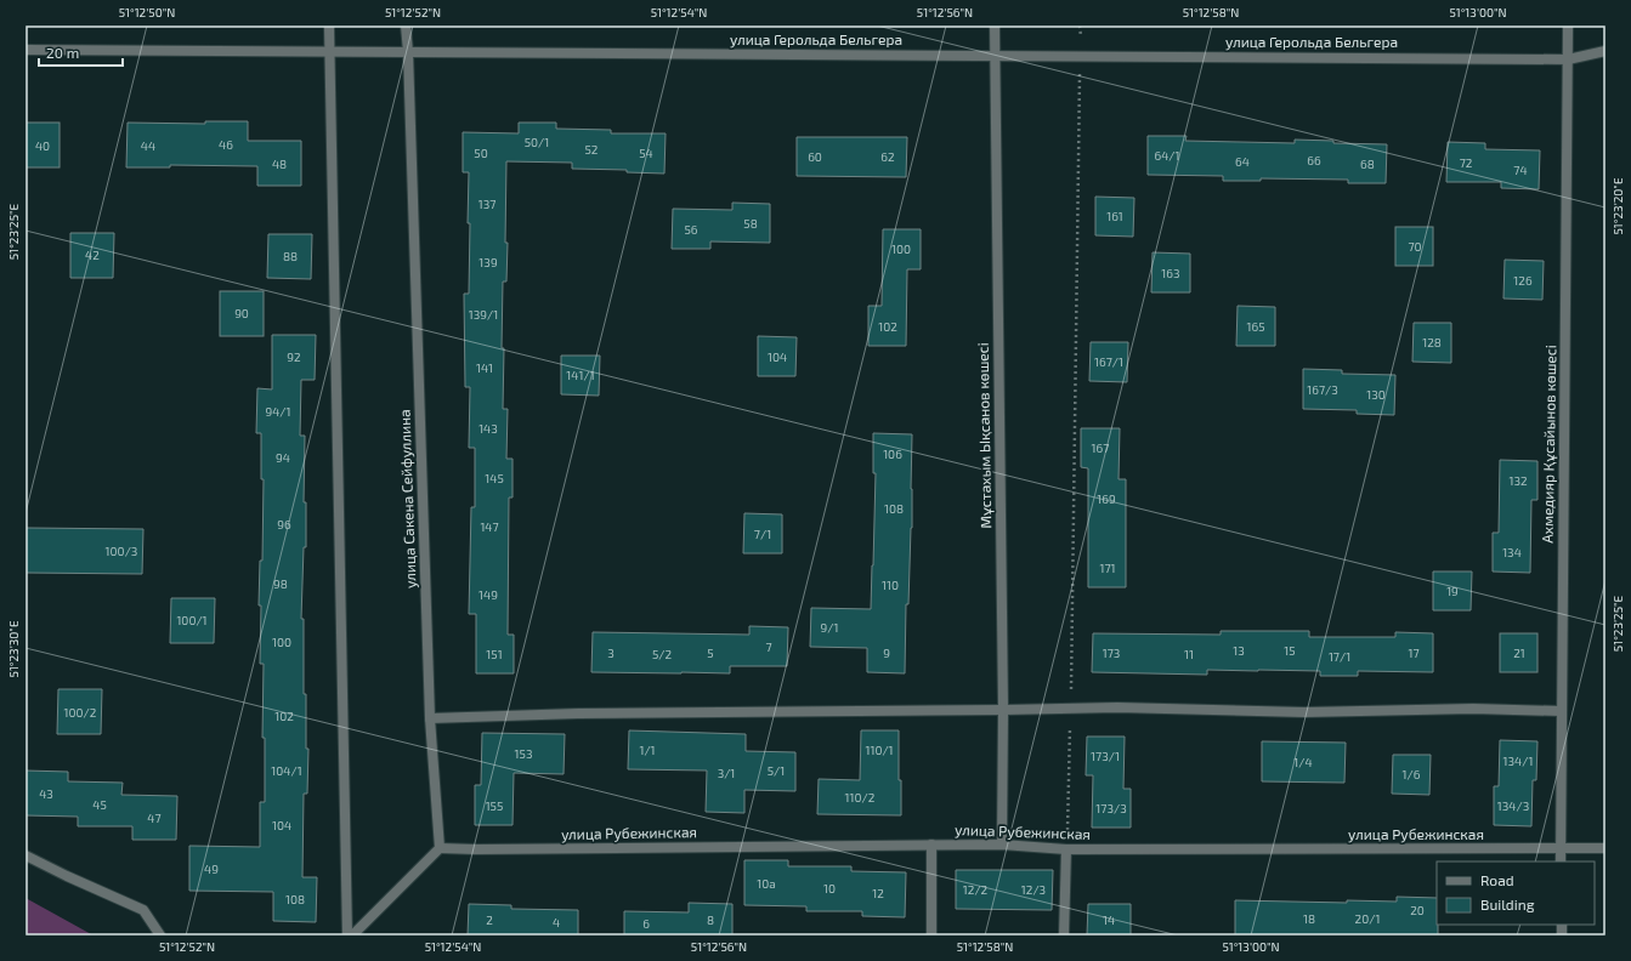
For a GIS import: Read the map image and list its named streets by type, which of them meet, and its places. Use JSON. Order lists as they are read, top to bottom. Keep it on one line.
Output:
{"streets":{"street":["улица Герольда Бельгера","Мұстахым Ықсанов көшесі","Ахмедияр Құсайынов көшесі","улица Сакена Сейфуллина","улица Рубежинская"]},"crossings":[["улица Герольда Бельгера","Мұстахым Ықсанов көшесі"],["улица Герольда Бельгера","Ахмедияр Құсайынов көшесі"],["улица Герольда Бельгера","улица Сакена Сейфуллина"],["Мұстахым Ықсанов көшесі","улица Рубежинская"],["Ахмедияр Құсайынов көшесі","улица Рубежинская"],["улица Сакена Сейфуллина","улица Рубежинская"]],"house_numbers":["50/1","46","40","44","52","50","54","64/1","60","62","66","64","72","48","68","74","137","161","58","56","70","100","42","88","139","163","126","90","139/1","102","165","128","92","104","167/1","141","141/1","167/3","130","94/1","143","167","106","94","145","132","169","108","96","147","7/1","100/3","134","171","98","110","19","149","100/1","9/1","100","7","13","15","3","5","9","173","17","21","151","5/2","11","17/1","100/2","102","1/1","110/1","153","173/1","134/1","1/4","104/1","5/1","3/1","1/6","43","110/2","45","155","134/3","173/3","47","104","49","10а","10","12/2","12/3","12","108","20","18","20/1","2","8","14","4","6"],"legend":["Road","Building"],"scale_bar":"20 m","coordinates":["51°12'50\"N","51°12'52\"N","51°12'54\"N","51°12'56\"N","51°12'58\"N","51°13'00\"N","51°23'20\"E","51°23'25\"E","51°23'30\"E"]}
